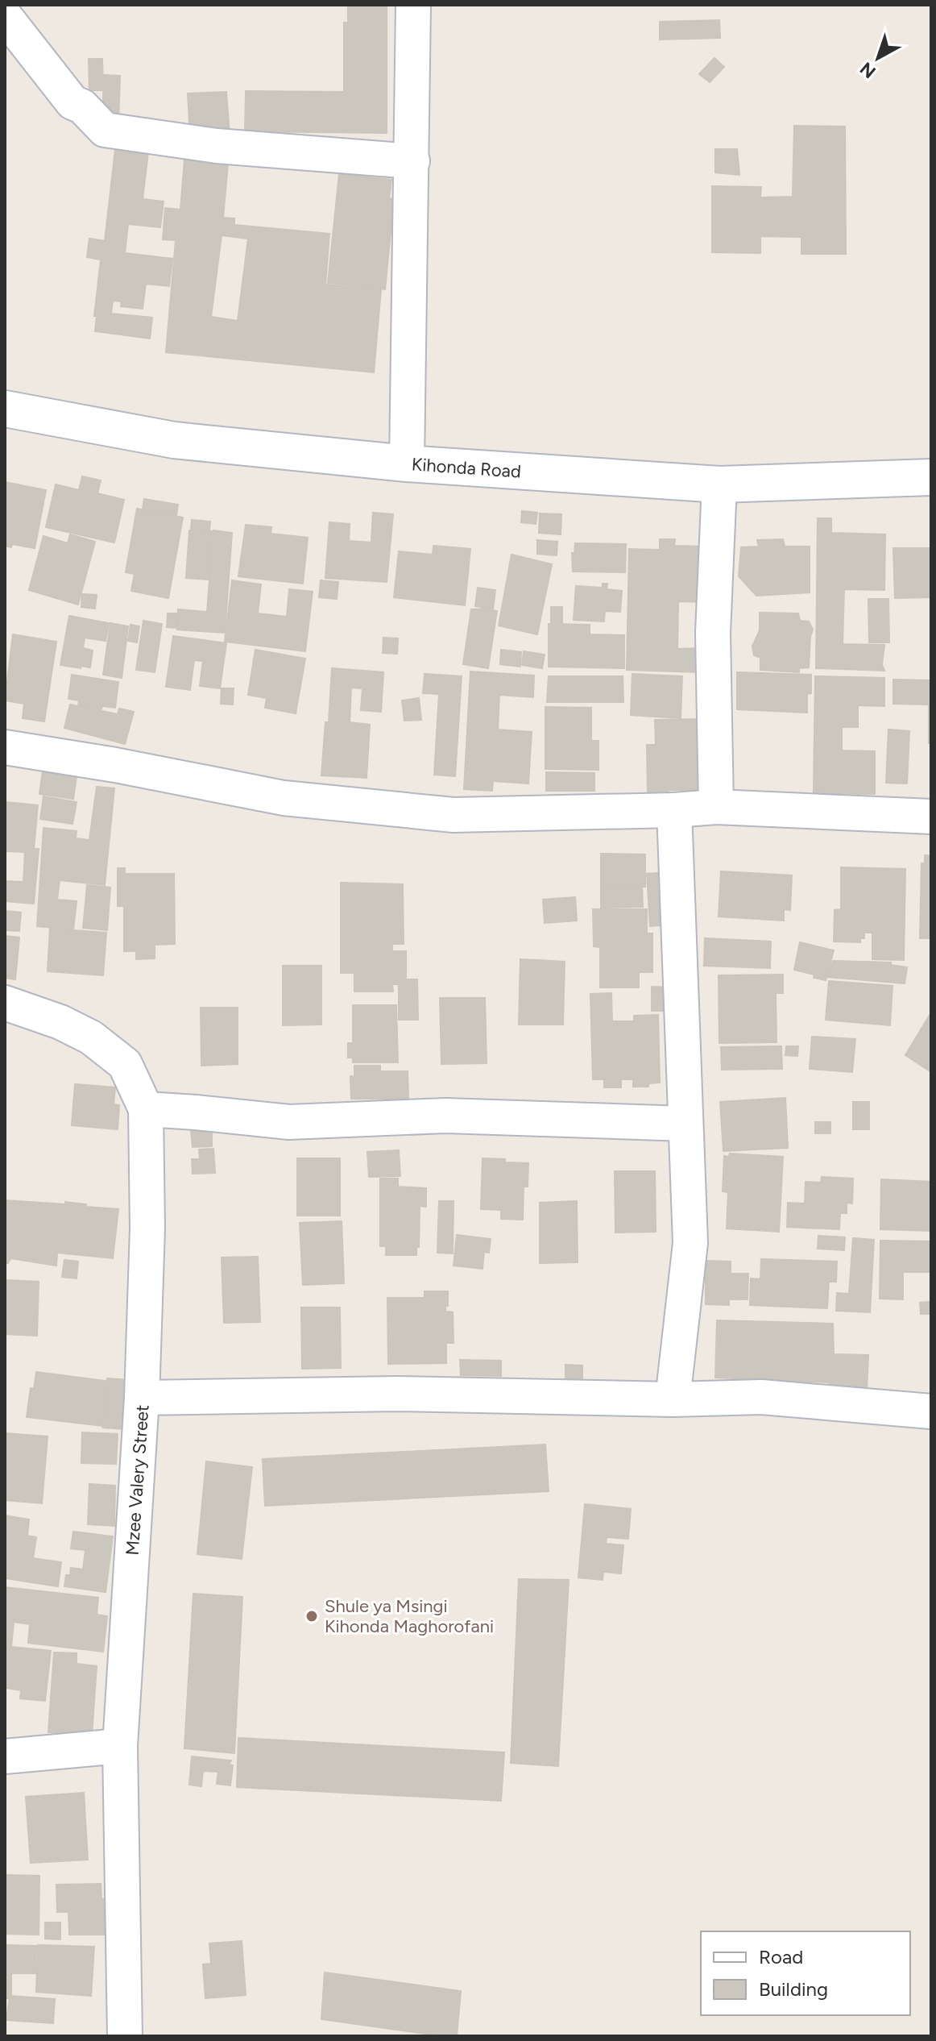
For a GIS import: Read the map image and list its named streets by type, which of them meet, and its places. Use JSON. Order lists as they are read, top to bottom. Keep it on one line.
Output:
{"streets":{"street":["Kihonda Road","Mzee Valery Street"]},"places":["Shule ya Msingi Kihonda Maghorofani"],"legend":["Road","Building"],"north":"bottom left"}
